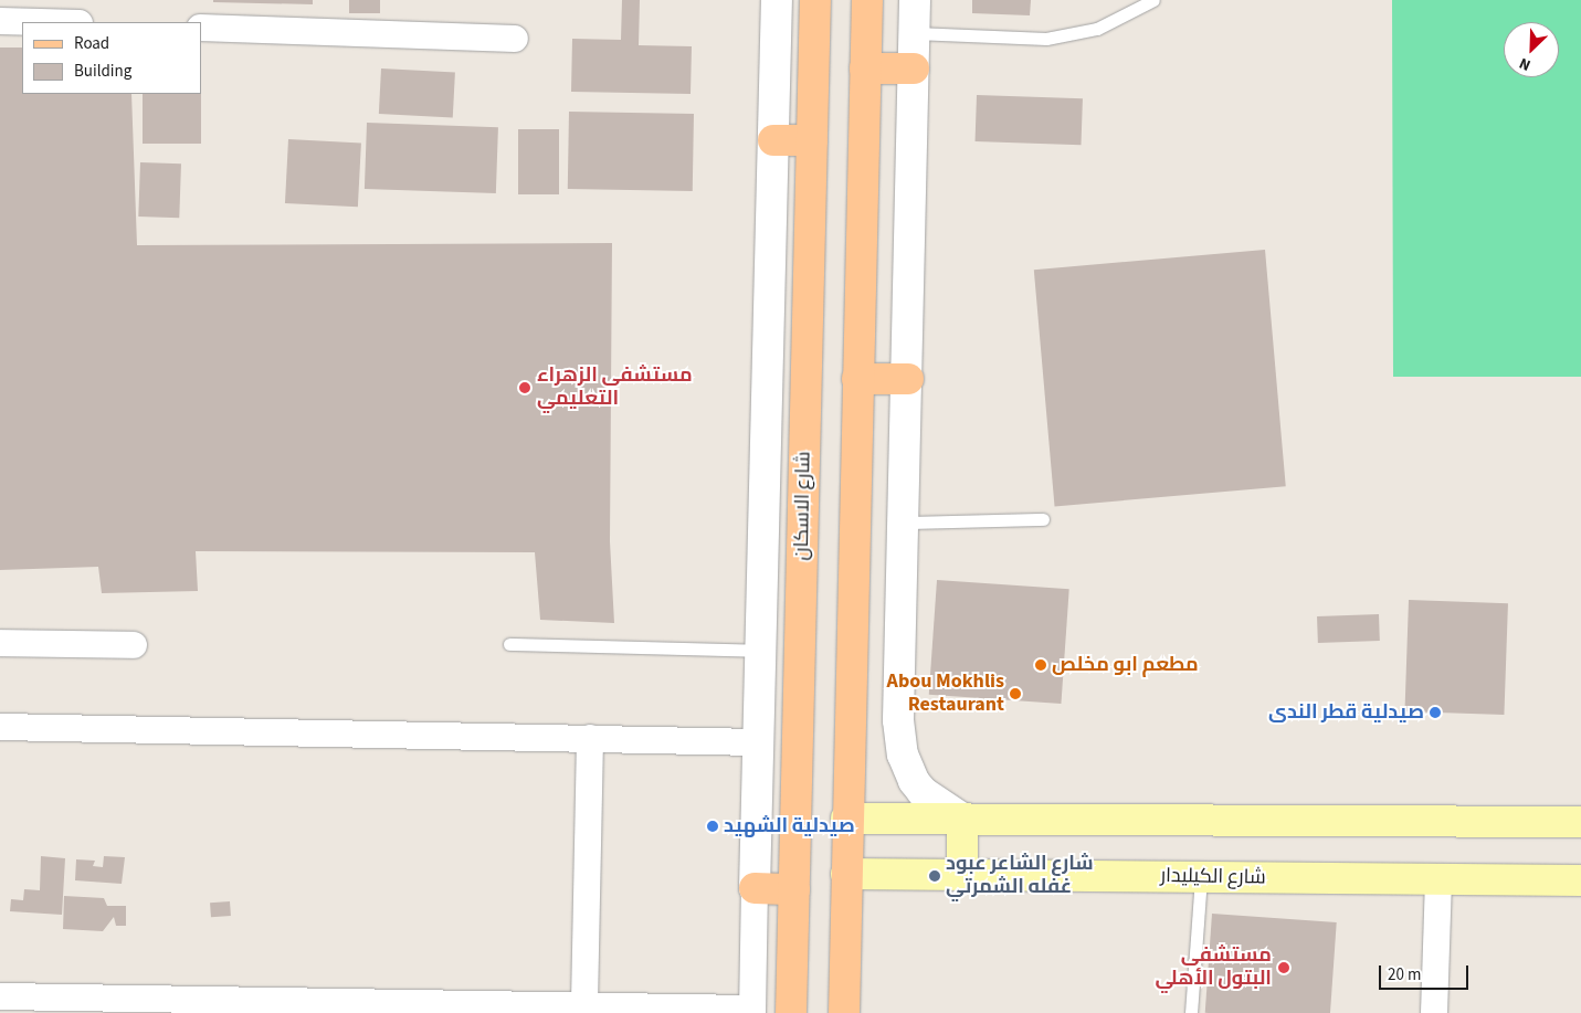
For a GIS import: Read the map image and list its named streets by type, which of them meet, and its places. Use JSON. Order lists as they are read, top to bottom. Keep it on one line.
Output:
{"streets":{"main road":["شارع الاسكان","شارع الكيليدار"]},"places":["مستشفى الزهراء التعليمي","مطعم ابو مخلص","Abou Mokhlis Restaurant","صيدلية قطر الندى","صيدلية الشهيد","شارع الشاعر عبود غفله الشمرتي","مستشفى البتول الأهلي"],"legend":["Road","Building"],"scale_bar":"20 m","north":"bottom left"}
